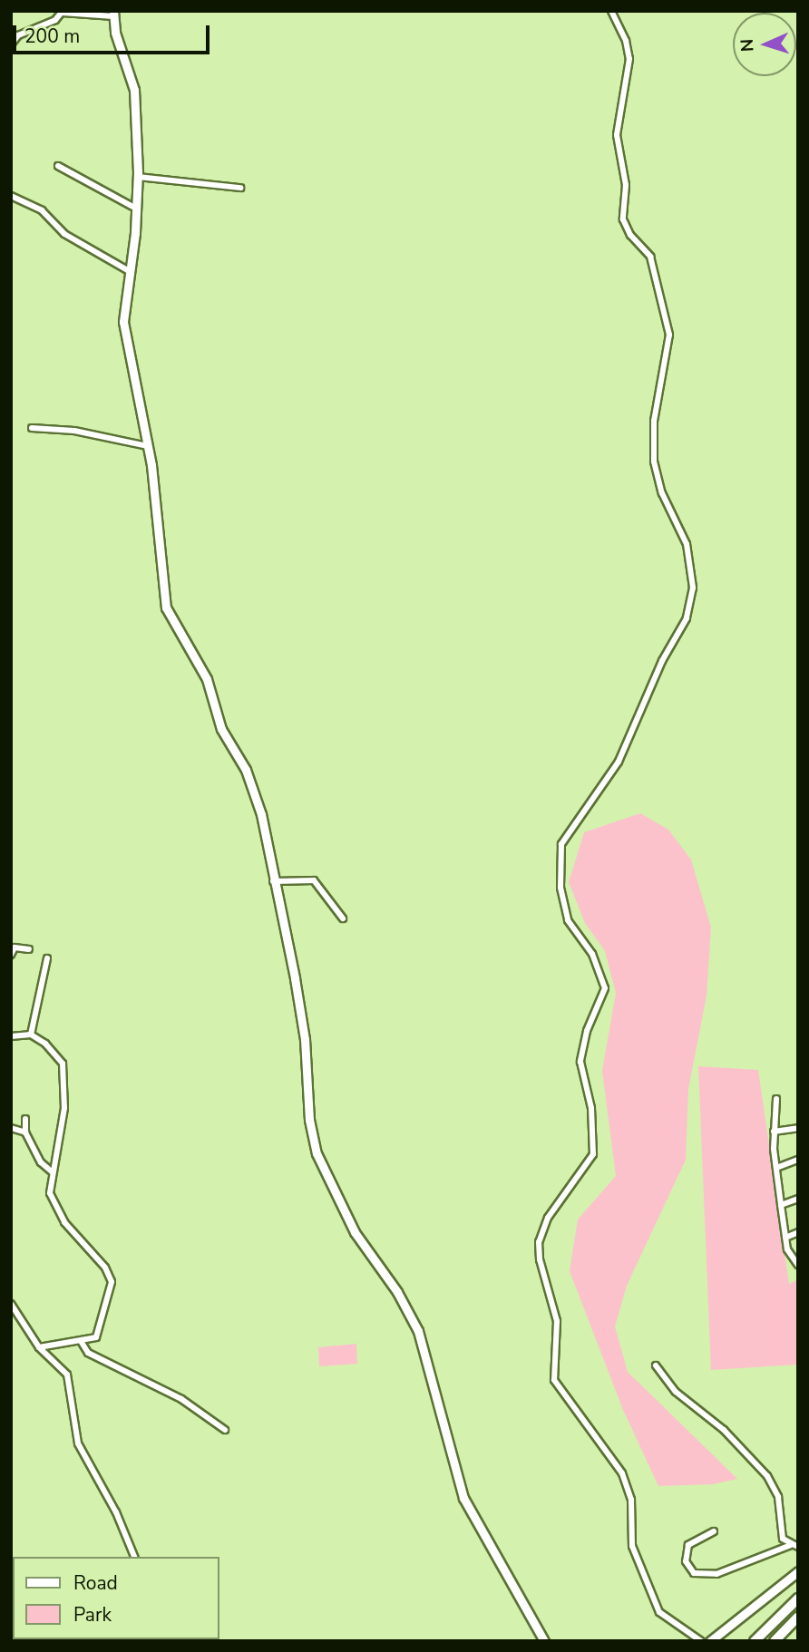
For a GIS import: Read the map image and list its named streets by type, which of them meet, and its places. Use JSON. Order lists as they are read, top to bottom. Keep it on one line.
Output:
{"legend":["Road","Park"],"scale_bar":"200 m","north":"left"}
